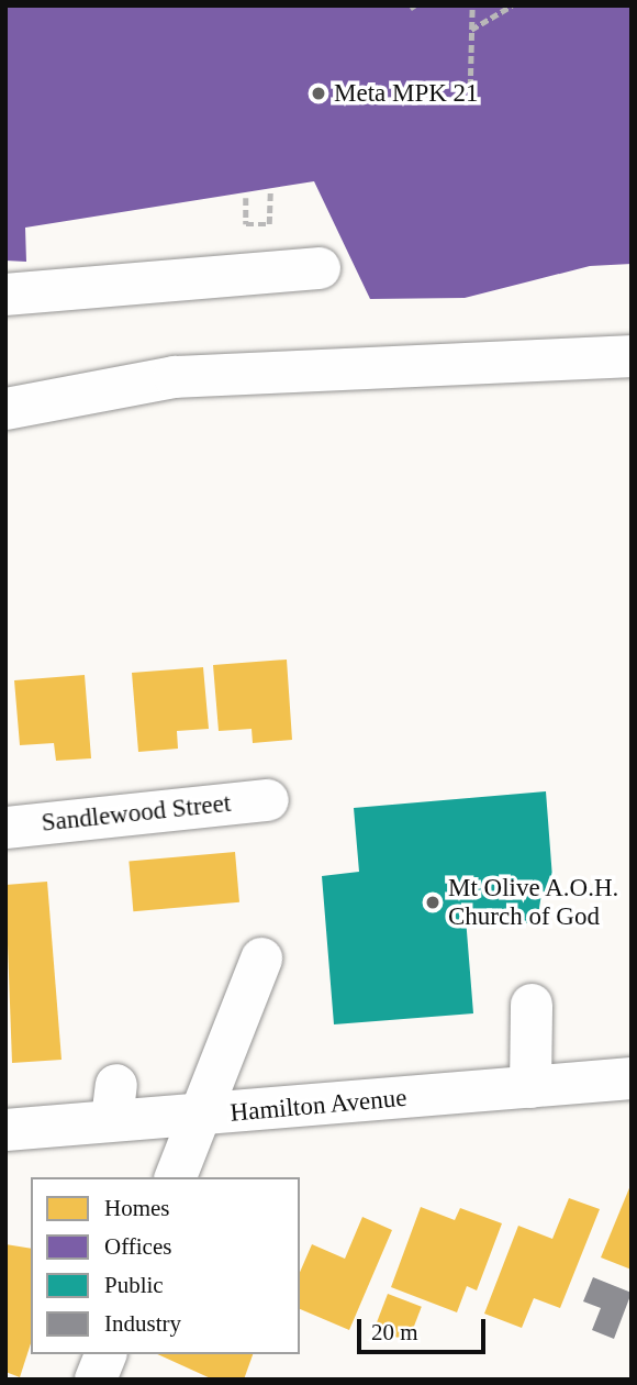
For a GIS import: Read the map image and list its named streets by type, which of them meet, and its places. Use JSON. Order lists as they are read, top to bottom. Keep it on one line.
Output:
{"streets":{"street":["Sandlewood Street","Hamilton Avenue"]},"places":["Meta MPK 21","Mt Olive A.O.H. Church of God"],"legend":["Homes","Offices","Public","Industry"],"scale_bar":"20 m"}
